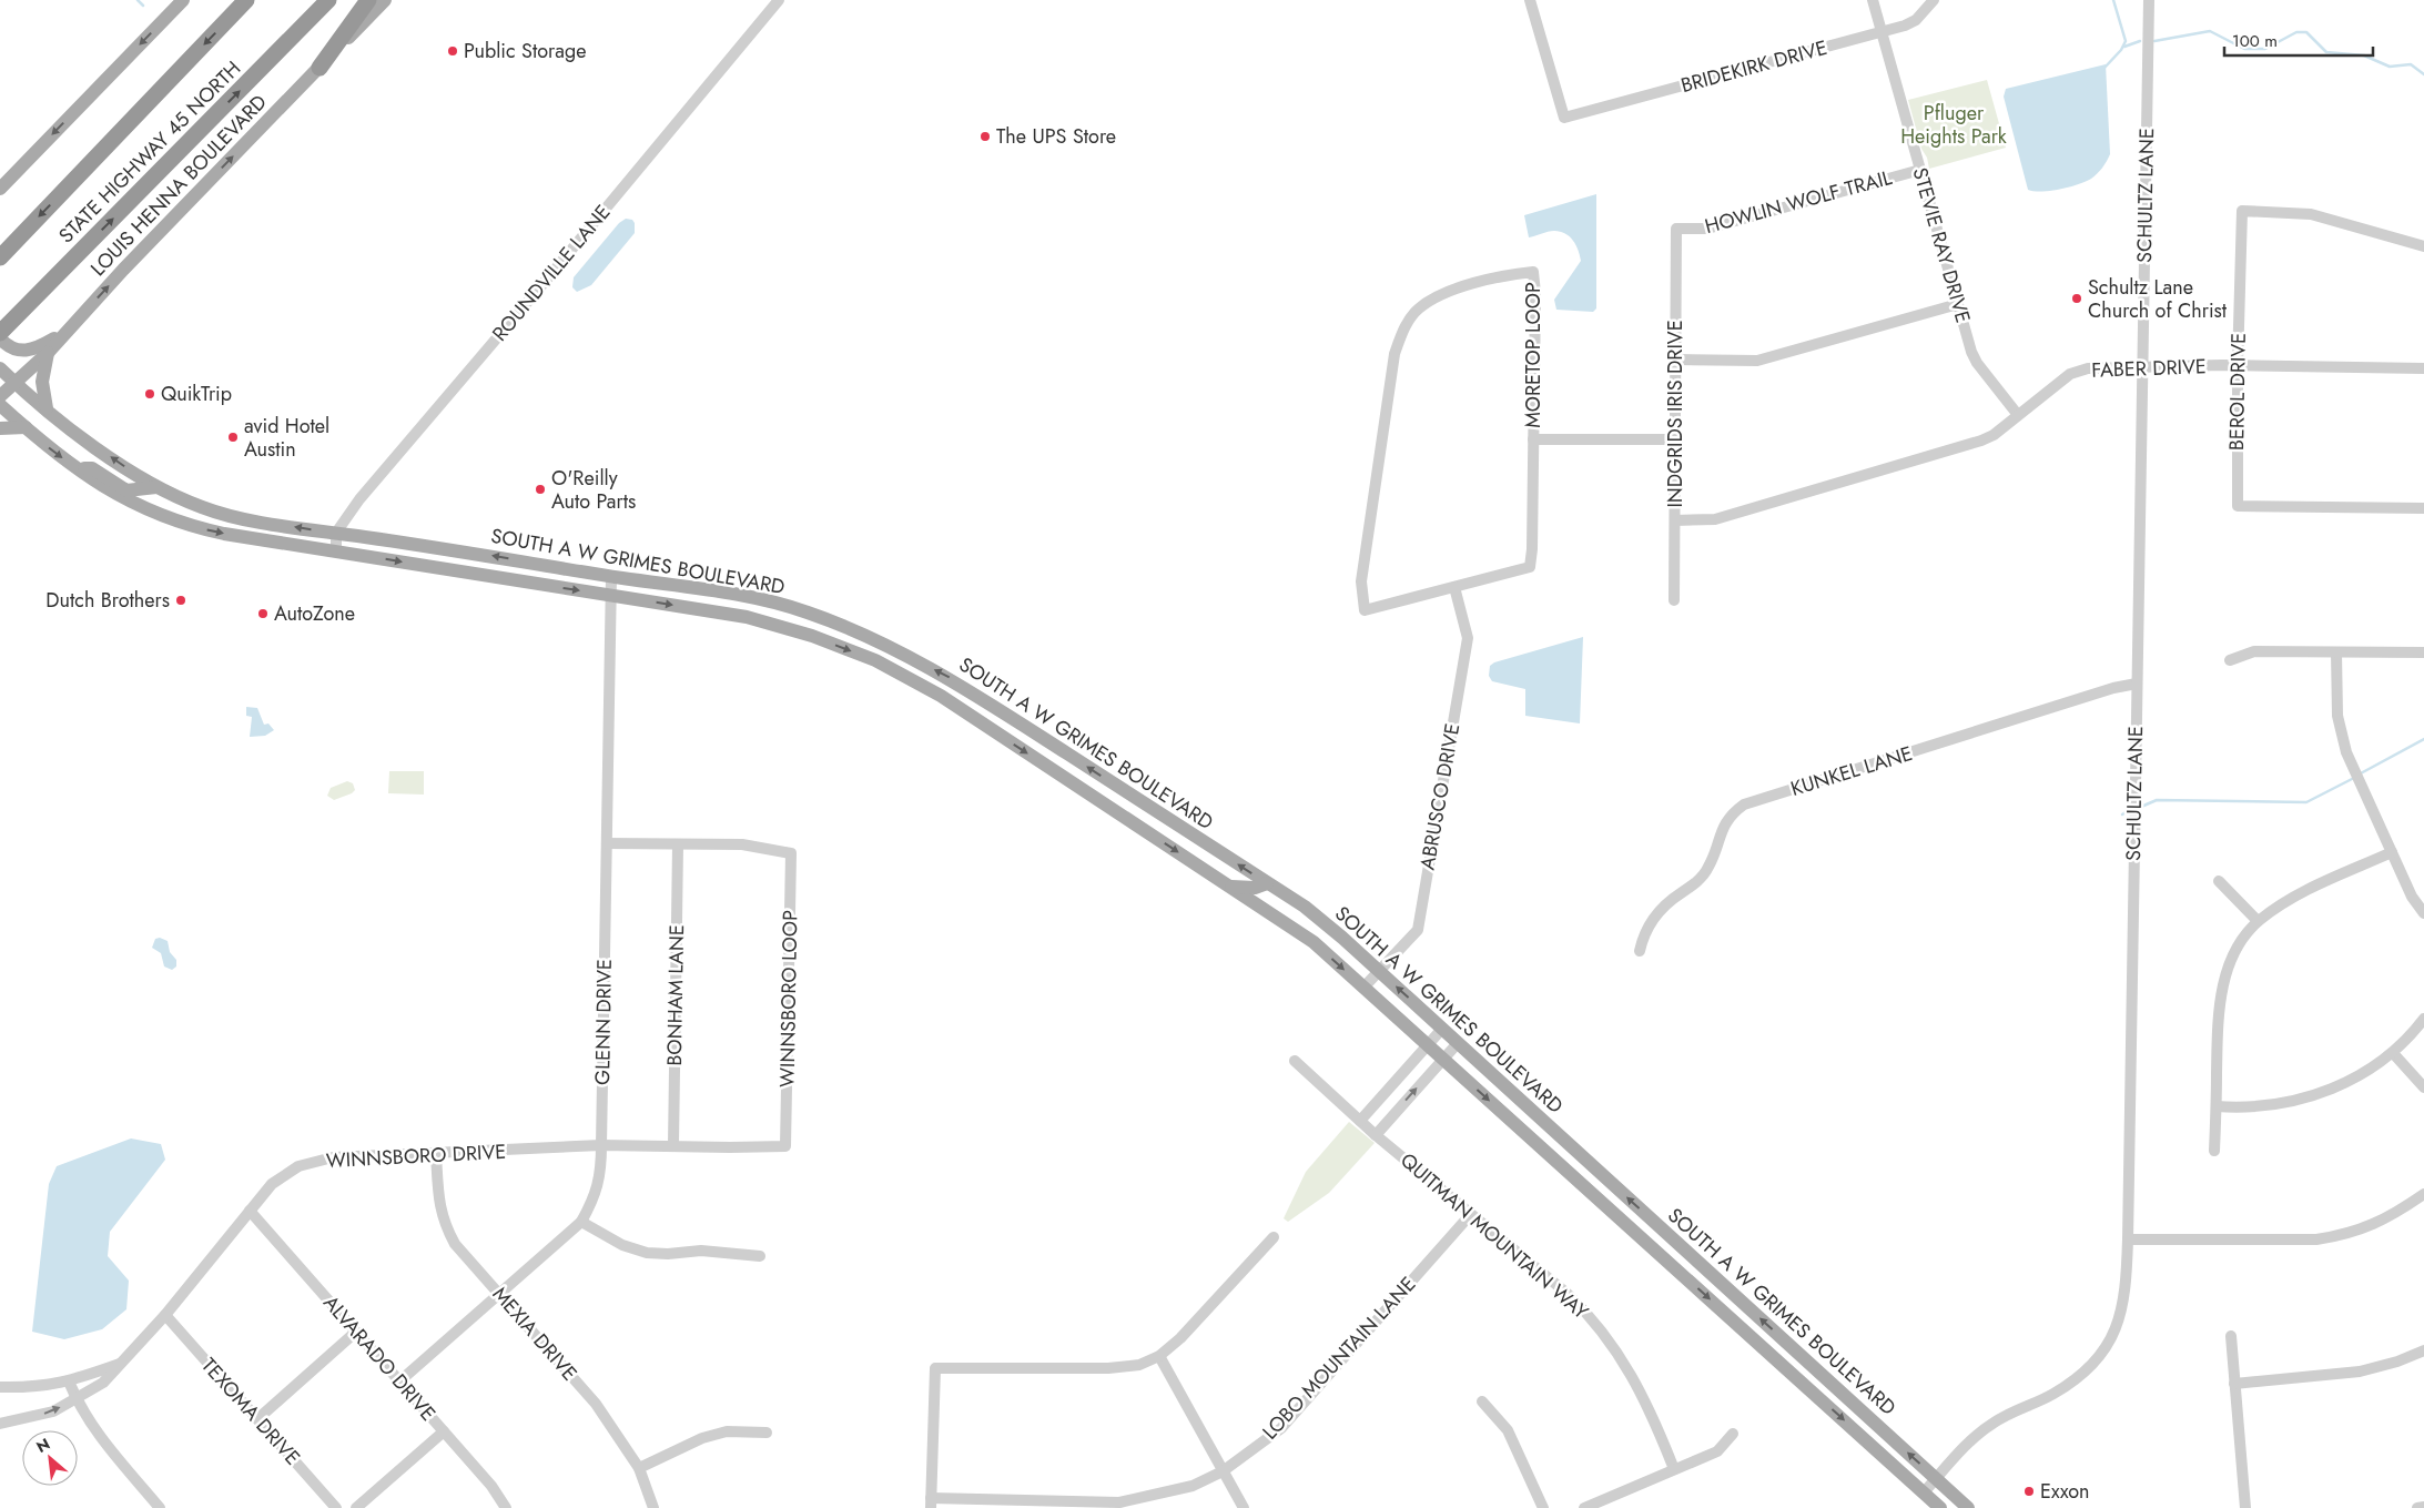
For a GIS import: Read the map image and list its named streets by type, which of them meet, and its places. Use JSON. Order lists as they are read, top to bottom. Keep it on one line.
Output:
{"streets":{"highway":["STATE HIGHWAY 45 NORTH"],"main road":["LOUIS HENNA BOULEVARD","SOUTH A W GRIMES BOULEVARD"],"street":["BRIDEKIRK DRIVE","SCHULTZ LANE","HOWLIN WOLF TRAIL","STEVIE RAY DRIVE","ROUNDVILLE LANE","MORETOP LOOP","FABER DRIVE","BEROL DRIVE","INDGRIDS IRIS DRIVE","KUNKEL LANE","ABRUSCO DRIVE","BONHAM LANE","WINNSBORO LOOP","GLENN DRIVE","WINNSBORO DRIVE","QUITMAN MOUNTAIN WAY","MEXIA DRIVE","ALVARADO DRIVE","LOBO MOUNTAIN LANE","TEXOMA DRIVE"]},"crossings":[["BRIDEKIRK DRIVE","STEVIE RAY DRIVE"],["LOUIS HENNA BOULEVARD","SOUTH A W GRIMES BOULEVARD"],["SCHULTZ LANE","FABER DRIVE"],["SCHULTZ LANE","SOUTH A W GRIMES BOULEVARD"],["SCHULTZ LANE","KUNKEL LANE"],["HOWLIN WOLF TRAIL","STEVIE RAY DRIVE"],["HOWLIN WOLF TRAIL","INDGRIDS IRIS DRIVE"],["STEVIE RAY DRIVE","FABER DRIVE"],["ROUNDVILLE LANE","SOUTH A W GRIMES BOULEVARD"],["MORETOP LOOP","ABRUSCO DRIVE"],["FABER DRIVE","BEROL DRIVE"],["FABER DRIVE","INDGRIDS IRIS DRIVE"],["SOUTH A W GRIMES BOULEVARD","ABRUSCO DRIVE"],["SOUTH A W GRIMES BOULEVARD","GLENN DRIVE"],["BONHAM LANE","WINNSBORO LOOP"],["WINNSBORO LOOP","GLENN DRIVE"],["WINNSBORO LOOP","WINNSBORO DRIVE"],["GLENN DRIVE","WINNSBORO DRIVE"],["GLENN DRIVE","MEXIA DRIVE"],["GLENN DRIVE","ALVARADO DRIVE"],["WINNSBORO DRIVE","MEXIA DRIVE"],["WINNSBORO DRIVE","ALVARADO DRIVE"],["WINNSBORO DRIVE","TEXOMA DRIVE"],["QUITMAN MOUNTAIN WAY","LOBO MOUNTAIN LANE"]],"one_way":["LOUIS HENNA BOULEVARD"],"parks":["Pfluger Heights Park"],"places":["Public Storage","The UPS Store","Schultz Lane Church of Christ","QuikTrip","avid Hotel Austin","O'Reilly Auto Parts","Dutch Brothers","AutoZone","Exxon"],"scale_bar":"100 m","north":"top left"}
